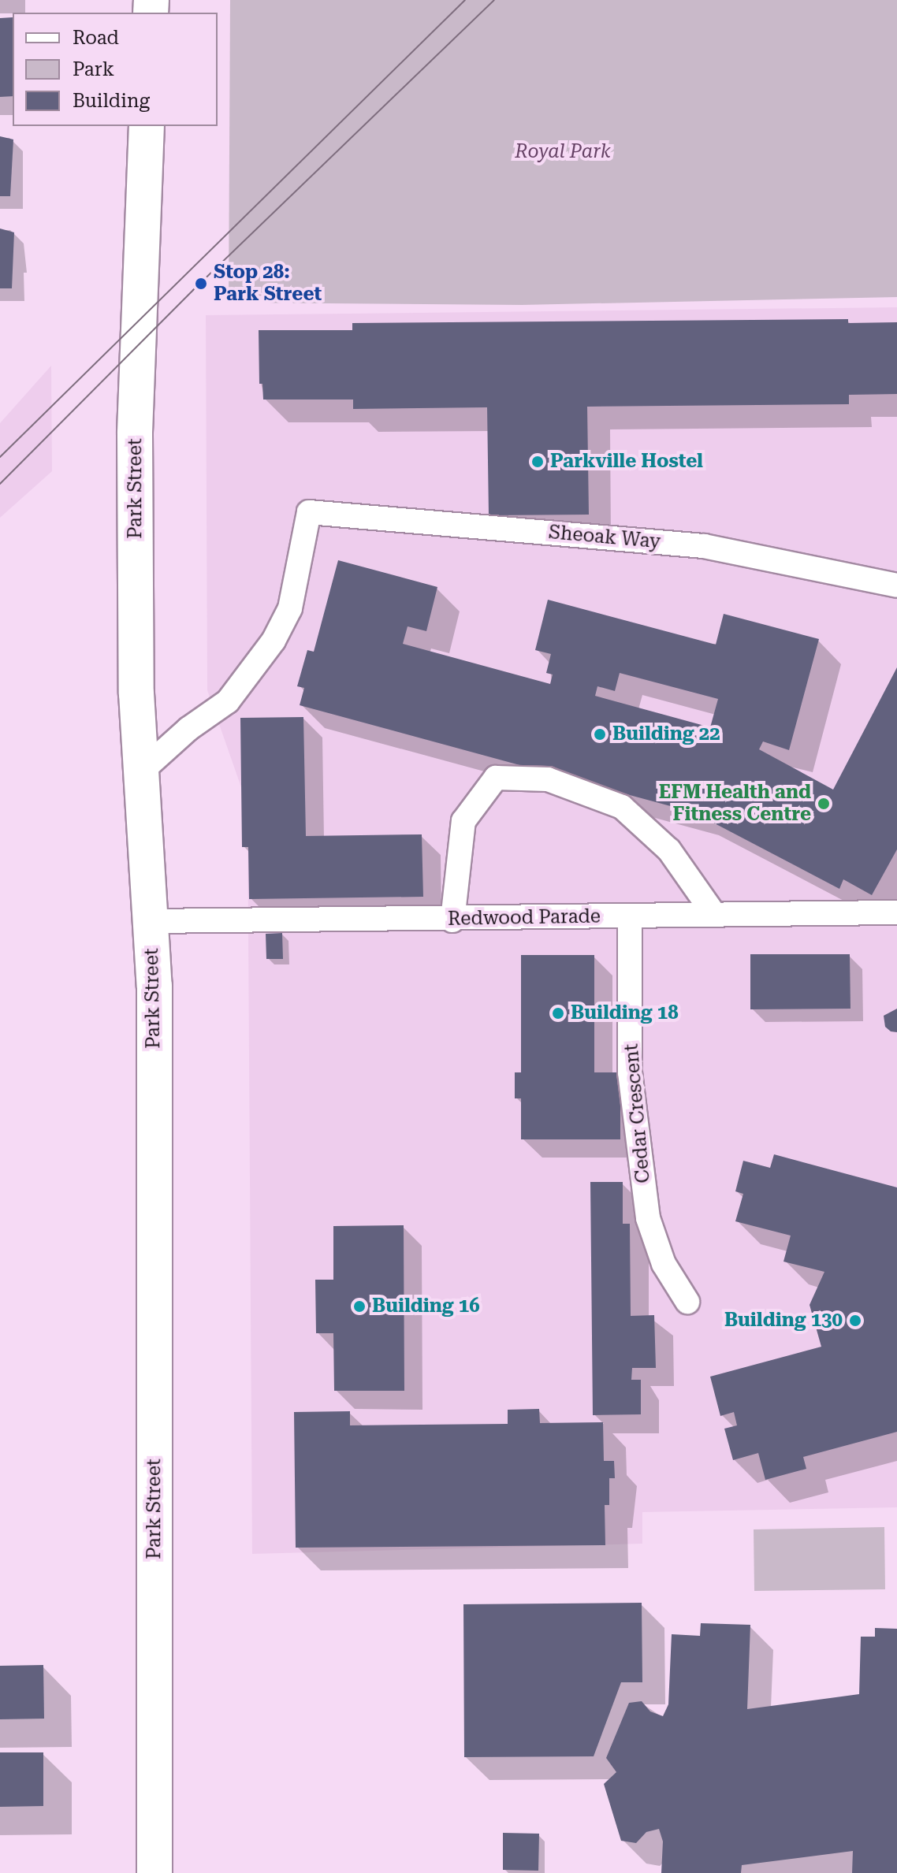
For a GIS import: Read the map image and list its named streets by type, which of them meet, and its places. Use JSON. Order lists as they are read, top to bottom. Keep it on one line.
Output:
{"streets":{"street":["Park Street"],"lane":["Sheoak Way","Redwood Parade","Cedar Crescent"]},"crossings":[["Park Street","Sheoak Way"],["Park Street","Redwood Parade"],["Redwood Parade","Cedar Crescent"]],"parks":["Royal Park"],"places":["Stop 28: Park Street","Parkville Hostel","Building 22","EFM Health and Fitness Centre","Building 18","Building 16","Building 130"],"legend":["Road","Park","Building"]}
